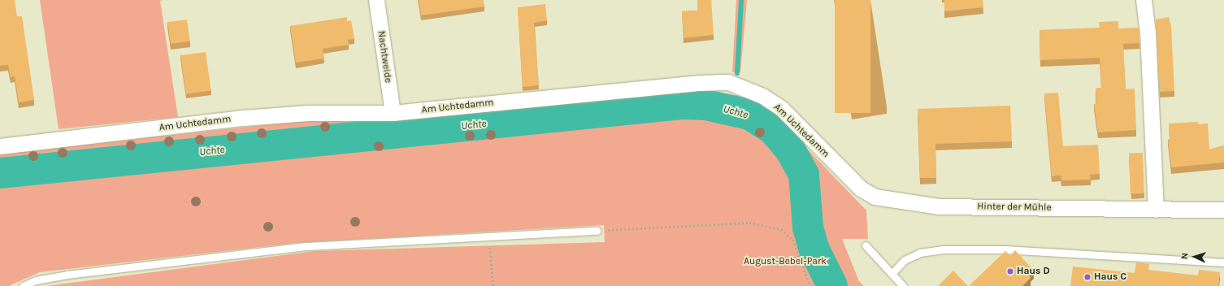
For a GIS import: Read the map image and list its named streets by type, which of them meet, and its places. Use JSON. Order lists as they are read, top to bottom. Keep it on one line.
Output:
{"streets":{"street":["Nachtweide","Am Uchtedamm","Hinter der Mühle"]},"crossings":[["Nachtweide","Am Uchtedamm"],["Am Uchtedamm","Hinter der Mühle"]],"water":["Uchte"],"parks":["August-Bebel-Park"],"places":["Haus D","Haus C"],"north":"left"}
